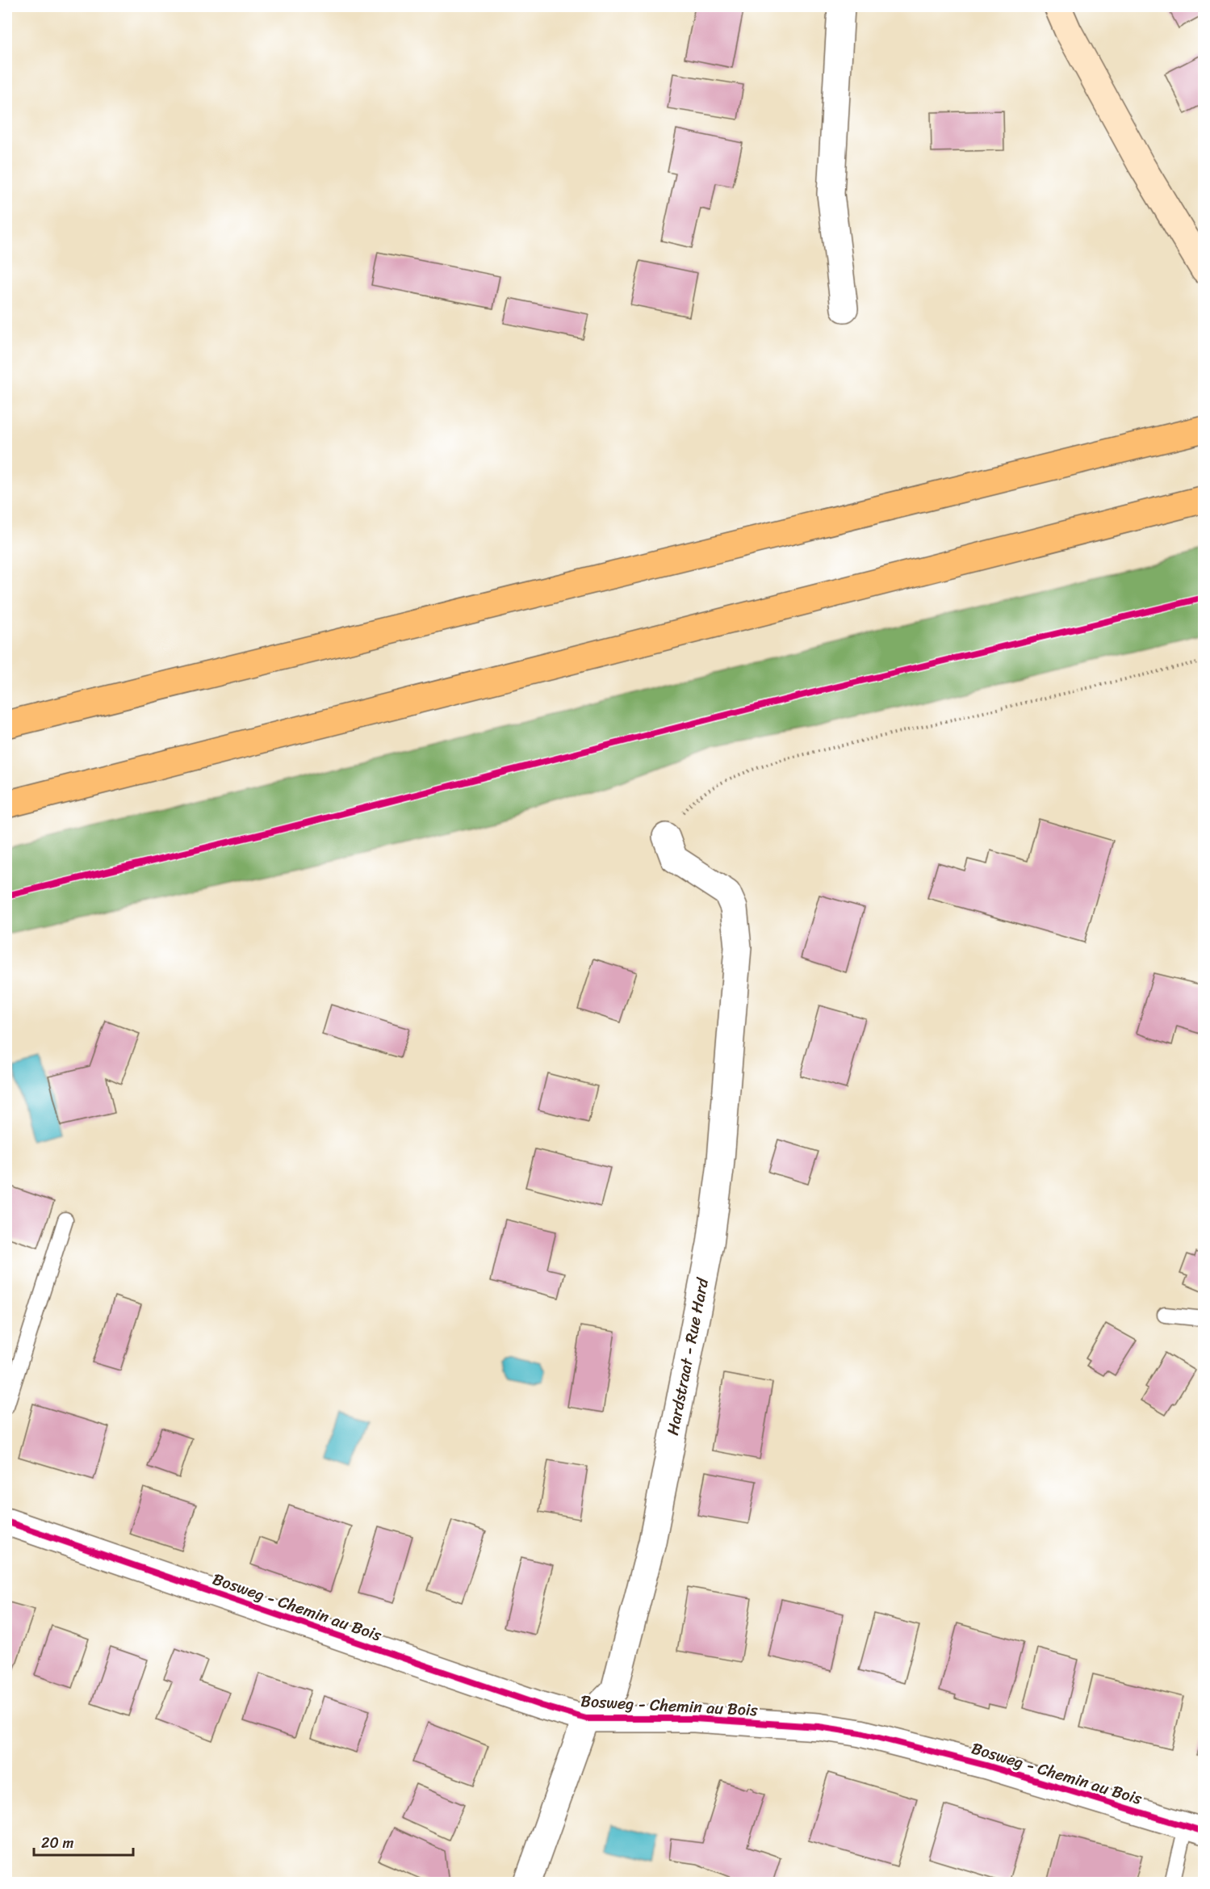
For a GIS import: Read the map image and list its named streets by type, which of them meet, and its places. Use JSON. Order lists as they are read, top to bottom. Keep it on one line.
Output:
{"streets":{"street":["Hardstraat - Rue Hard","Bosweg - Chemin au Bois"]},"crossings":[["Hardstraat - Rue Hard","Bosweg - Chemin au Bois"]],"scale_bar":"20 m"}
